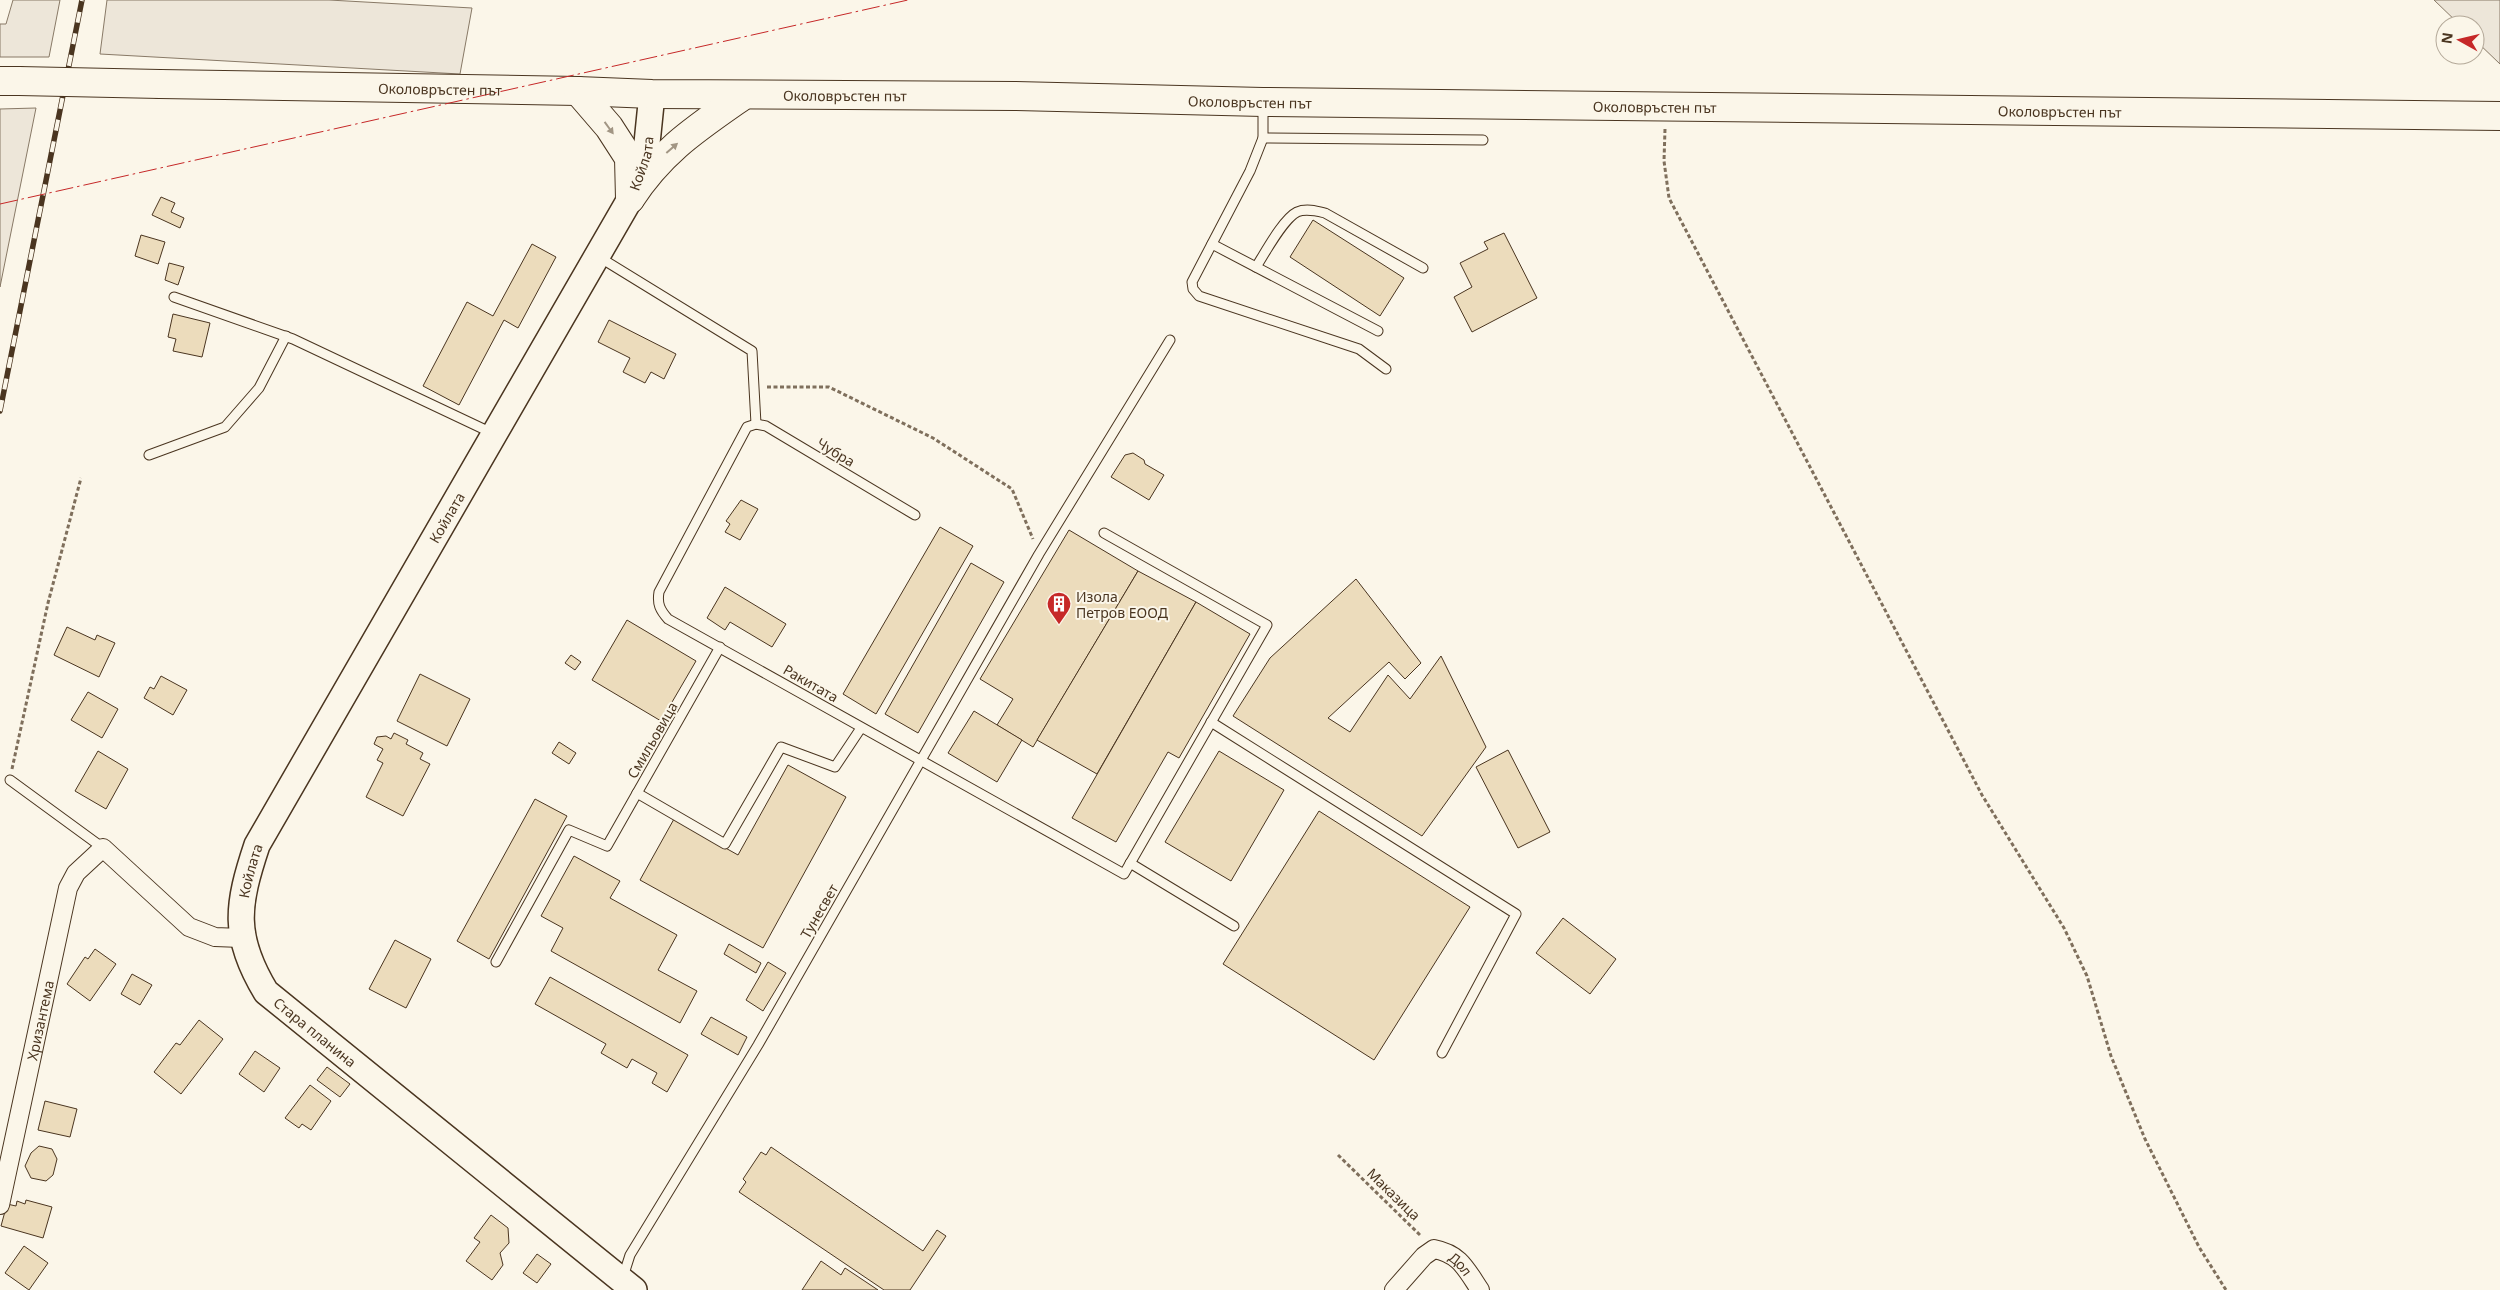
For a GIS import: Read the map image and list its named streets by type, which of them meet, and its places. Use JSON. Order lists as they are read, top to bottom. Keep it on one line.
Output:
{"streets":{"main road":["Околовръстен път"],"street":["Койлата","Хризантема","Стара планина","Дол"],"lane":["Чубра","Ракитата","Смильовица","Тунесвет"],"path":["Маказица"]},"crossings":[["Околовръстен път","Койлата"],["Койлата","Стара планина"],["Чубра","Ракитата"],["Ракитата","Смильовица"],["Ракитата","Тунесвет"],["Тунесвет","Стара планина"],["Маказица","Дол"]],"places":{"building":["Изола Петров ЕООД"]},"north":"left"}
